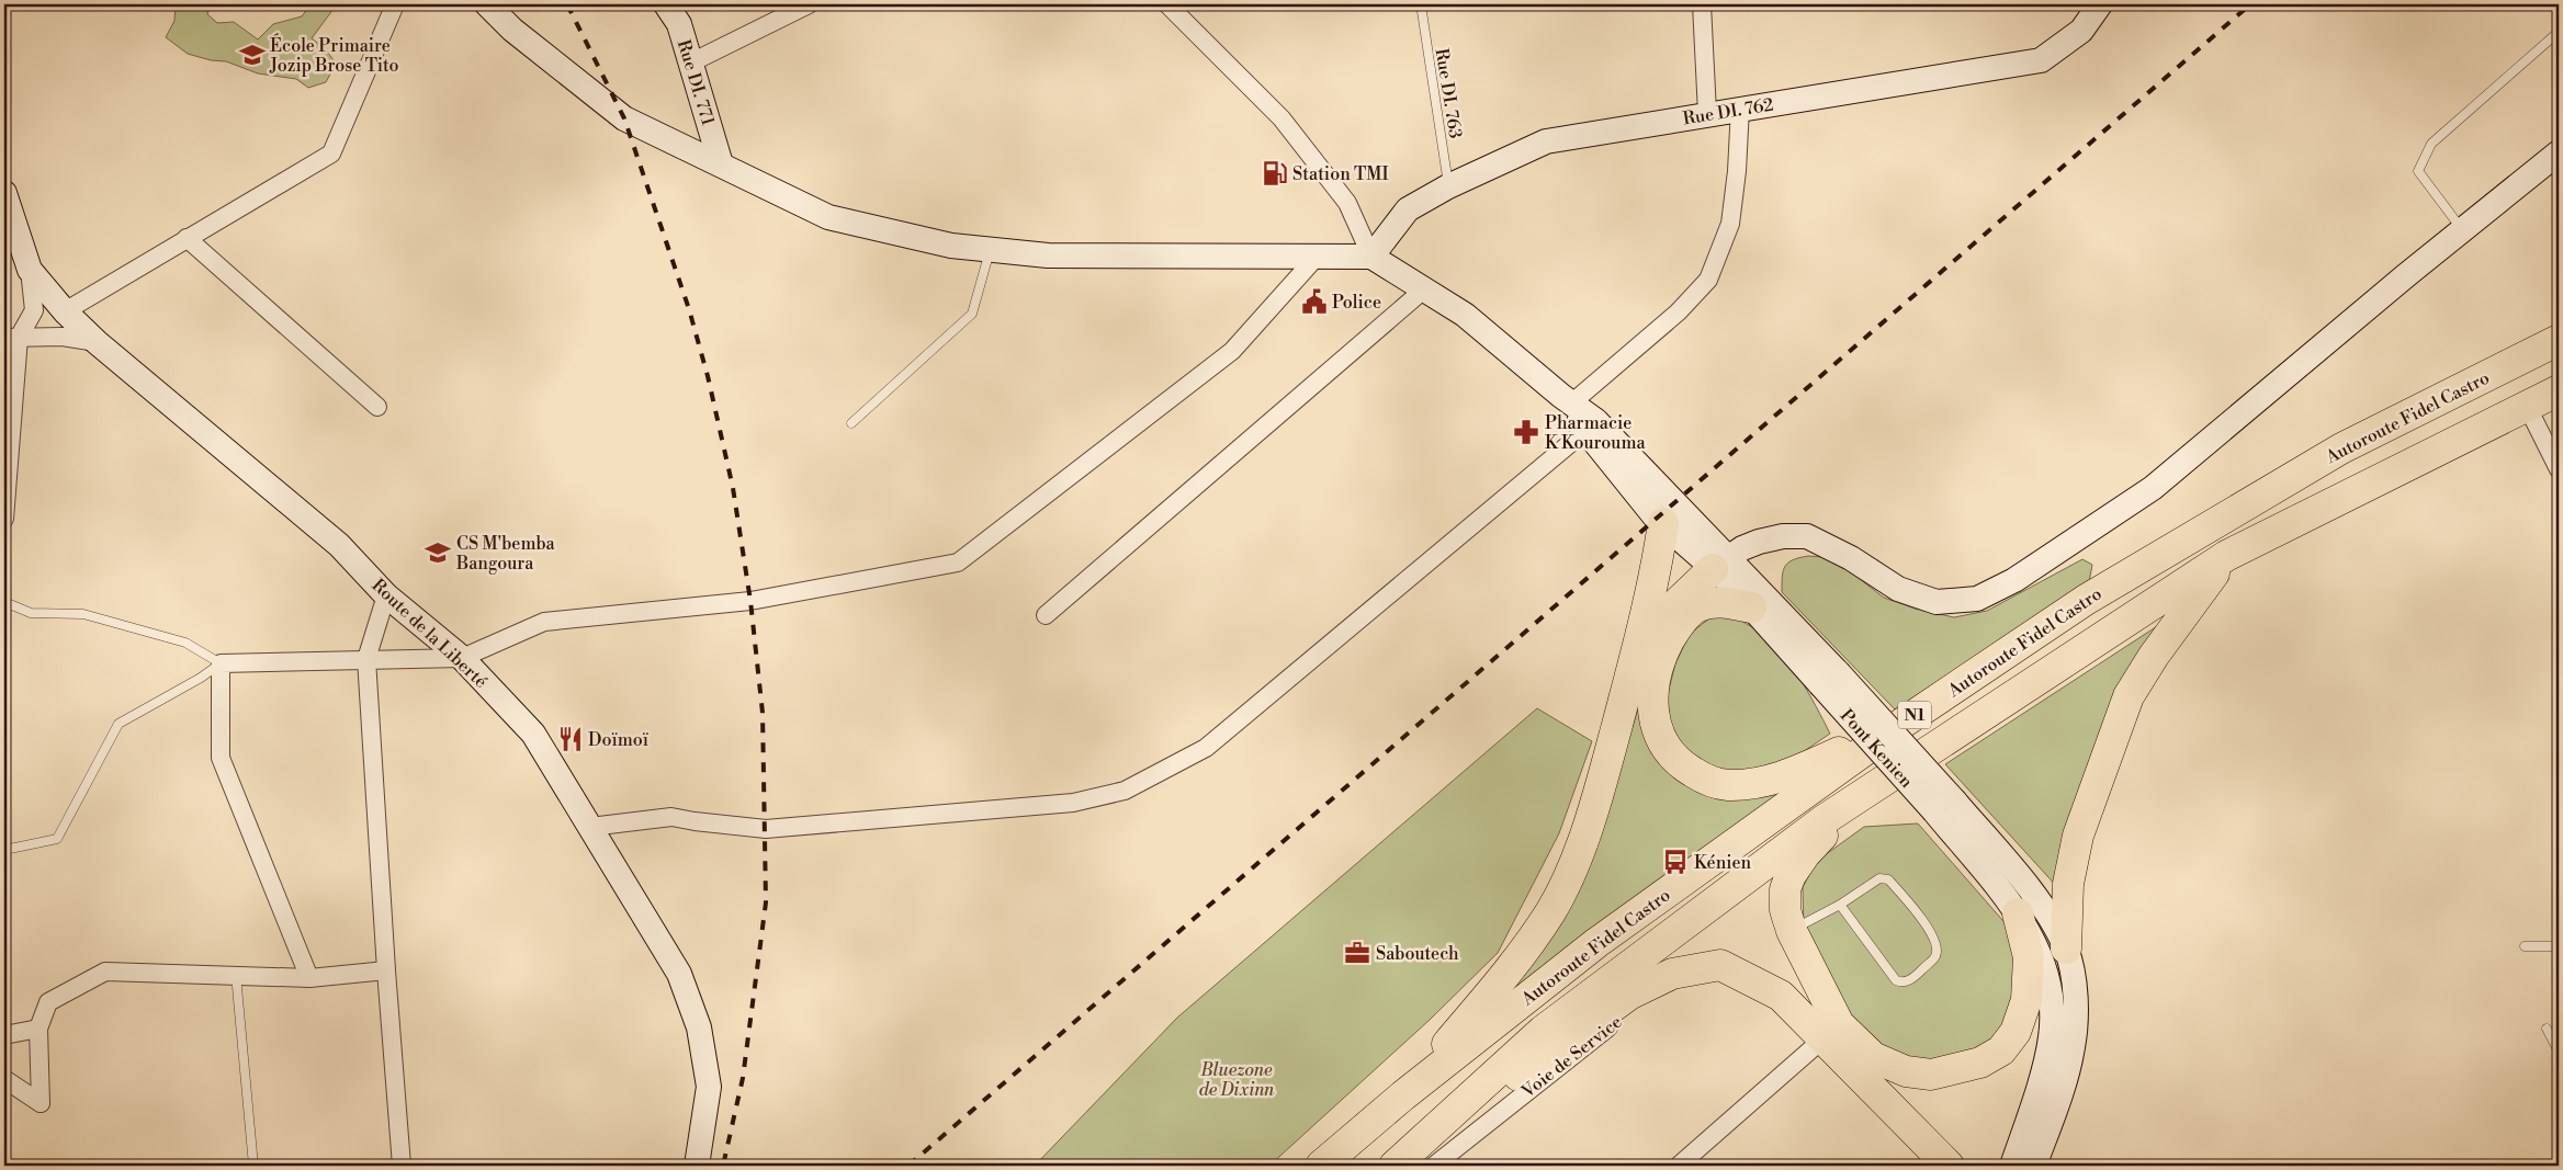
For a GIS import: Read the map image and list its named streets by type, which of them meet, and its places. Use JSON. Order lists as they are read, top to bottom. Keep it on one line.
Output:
{"streets":{"highway":["Autoroute Fidel Castro","N1"],"main road":["Rue DI. 771","Rue DI. 762","Route de la Liberté","Pont Kenien"],"lane":["Rue DI. 763"]},"crossings":[["Rue DI. 763","Rue DI. 762"]],"parks":["Bluezone de Dixinn"],"places":{"school or university":["École Primaire Jozip Brose Tito","CS M'bemba Bangoura"],"fuel station":["Station TMI"],"public building":["Police"],"pharmacy":["Pharmacie K Kourouma"],"restaurant":["Doïmoï"],"bus stop":["Kénien"],"office":["Saboutech"]}}
